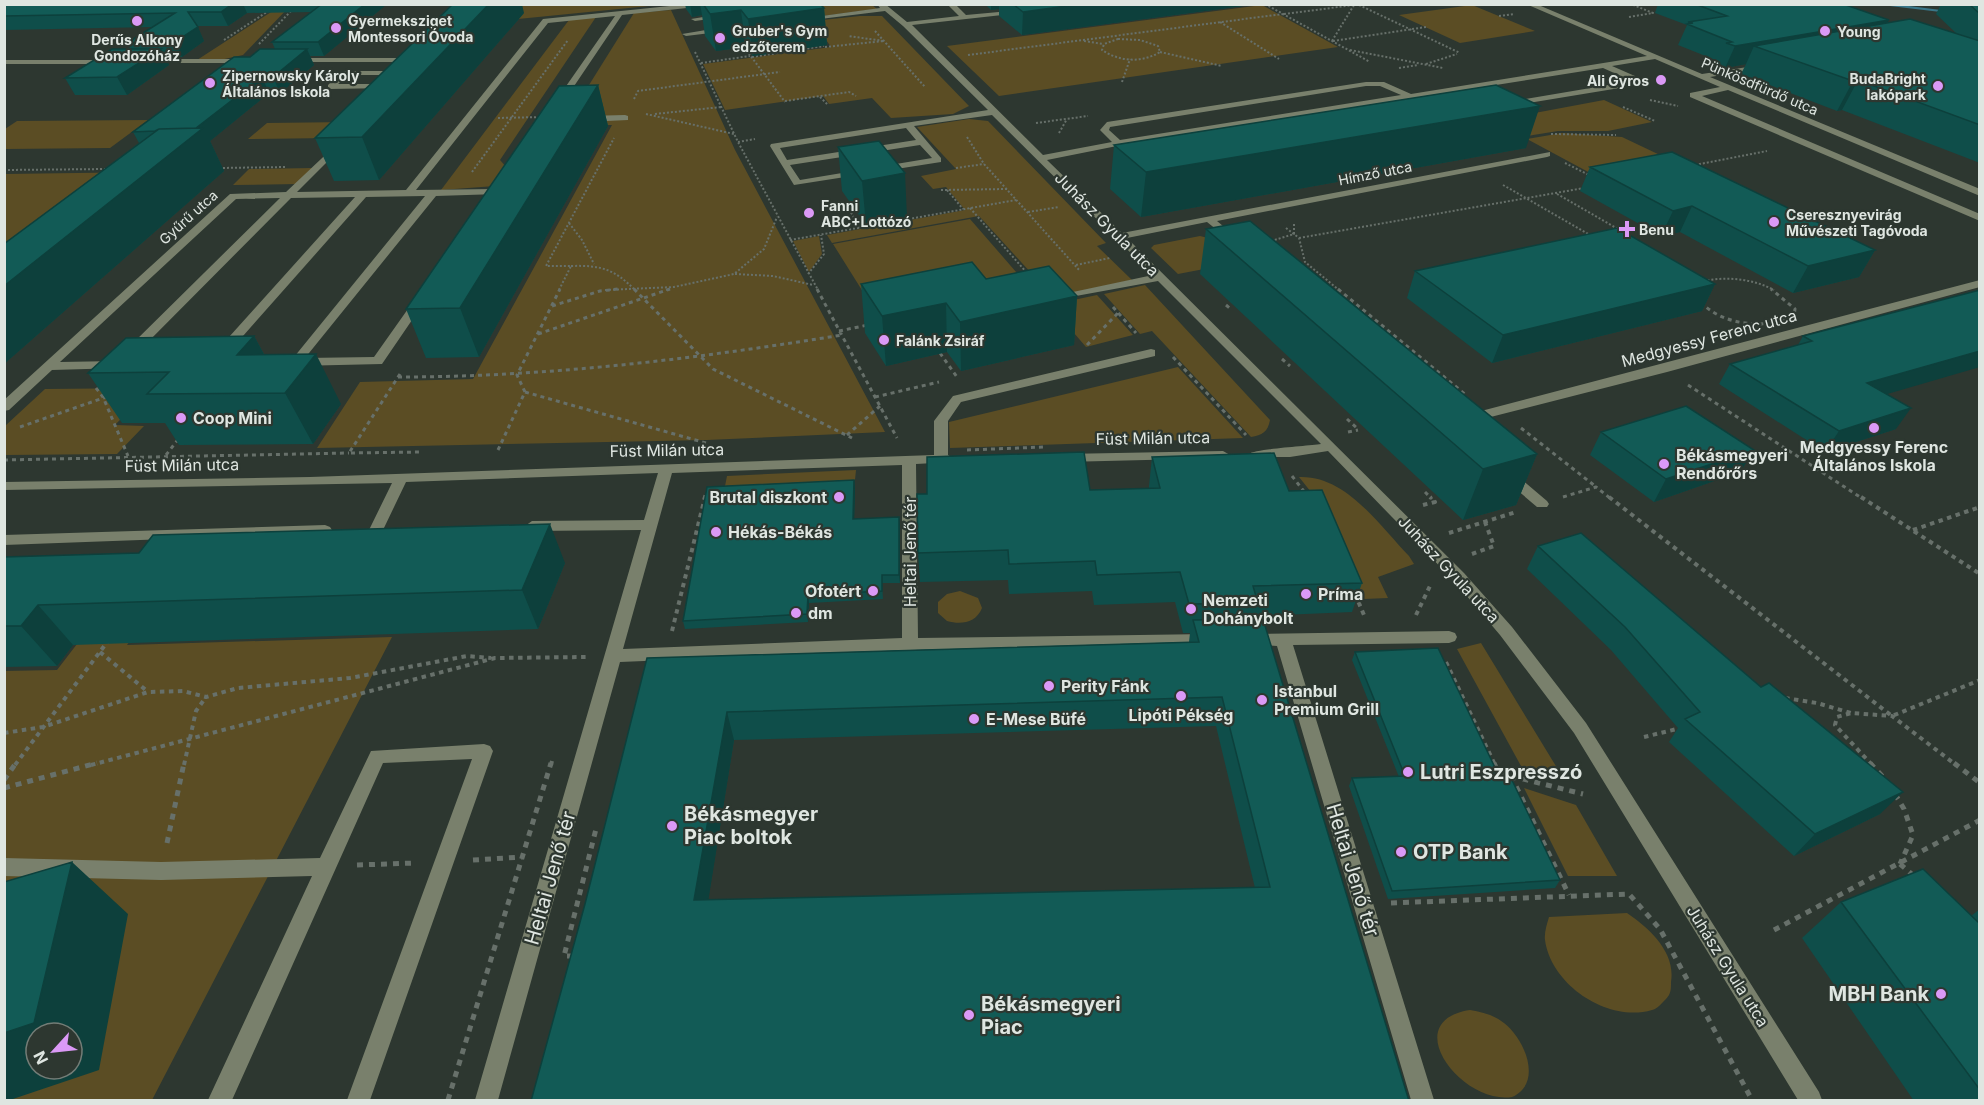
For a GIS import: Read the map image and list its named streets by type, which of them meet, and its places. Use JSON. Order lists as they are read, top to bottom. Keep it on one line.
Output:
{"streets":{"street":["Pünkösdfürdő utca","Hímző utca","Gyűrű utca","Juhász Gyula utca","Medgyessy Ferenc utca","Füst Milán utca","Heltai Jenő tér"]},"crossings":[["Hímző utca","Juhász Gyula utca"],["Juhász Gyula utca","Füst Milán utca"],["Füst Milán utca","Heltai Jenő tér"]],"places":{"other":["Derűs Alkony Gondozóház","Gyermeksziget Montessori Óvoda","Young","Gruber's Gym edzőterem","Ali Gyros","Zipernowsky Károly Általános Iskola","BudaBright lakópark","Fanni ABC+Lottózó","Cseresznyevirág Művészeti Tagóvoda","Falánk Zsiráf","Coop Mini","Medgyessy Ferenc Általános Iskola","Békásmegyeri Rendőrőrs","Brutal diszkont","Hékás-Békás","Ofotért","Príma","Nemzeti Dohánybolt","dm","Perity Fánk","Lipóti Pékség","Istanbul Premium Grill","E-Mese Büfé","Lutri Eszpresszó","Békásmegyer Piac boltok","OTP Bank","MBH Bank","Békásmegyeri Piac"],"health":["Benu"]},"north":"bottom left"}
